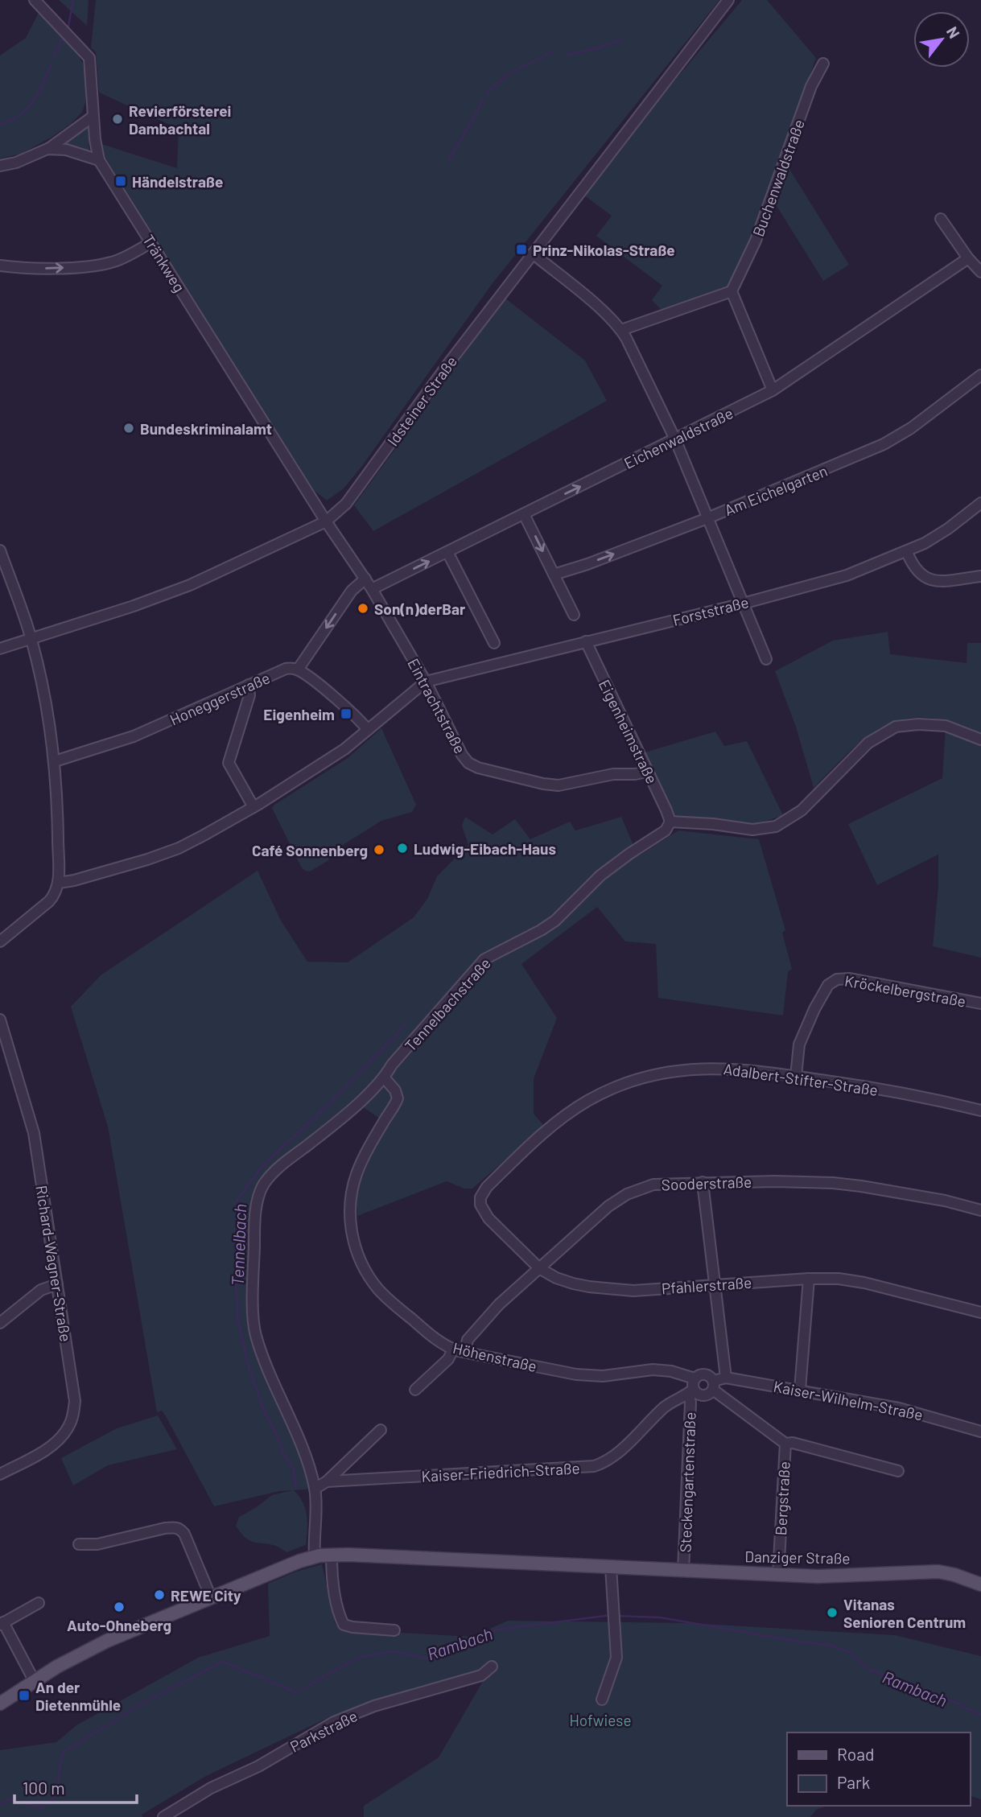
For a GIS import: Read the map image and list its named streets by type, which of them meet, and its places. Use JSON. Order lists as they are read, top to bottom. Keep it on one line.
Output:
{"streets":{"main road":["Danziger Straße"],"street":["Buchenwaldstraße","Tränkweg","Idsteiner Straße","Eichenwaldstraße","Am Eichelgarten","Forststraße","Honeggerstraße","Eintrachtstraße","Eigenheimstraße","Kröckelbergstraße","Tennelbachstraße","Adalbert-Stifter-Straße","Sooderstraße","Richard-Wagner-Straße","Pfahlerstraße","Höhenstraße","Kaiser-Wilhelm-Straße","Kaiser-Friedrich-Straße","Steckengartenstraße","Bergstraße","Parkstraße"]},"crossings":[["Tränkweg","Idsteiner Straße"],["Tränkweg","Eintrachtstraße"],["Idsteiner Straße","Eintrachtstraße"],["Eichenwaldstraße","Eintrachtstraße"],["Forststraße","Eintrachtstraße"],["Forststraße","Eigenheimstraße"],["Eintrachtstraße","Eigenheimstraße"],["Eigenheimstraße","Tennelbachstraße"],["Kröckelbergstraße","Adalbert-Stifter-Straße"],["Tennelbachstraße","Höhenstraße"],["Tennelbachstraße","Kaiser-Friedrich-Straße"],["Tennelbachstraße","Danziger Straße"],["Adalbert-Stifter-Straße","Pfahlerstraße"],["Sooderstraße","Pfahlerstraße"],["Sooderstraße","Höhenstraße"],["Höhenstraße","Kaiser-Wilhelm-Straße"],["Höhenstraße","Kaiser-Friedrich-Straße"],["Höhenstraße","Steckengartenstraße"],["Höhenstraße","Bergstraße"],["Kaiser-Wilhelm-Straße","Kaiser-Friedrich-Straße"],["Kaiser-Wilhelm-Straße","Steckengartenstraße"],["Kaiser-Wilhelm-Straße","Bergstraße"],["Kaiser-Friedrich-Straße","Steckengartenstraße"],["Kaiser-Friedrich-Straße","Bergstraße"],["Steckengartenstraße","Bergstraße"],["Steckengartenstraße","Danziger Straße"],["Bergstraße","Danziger Straße"]],"one_way":["Eichenwaldstraße"],"water":["Tennelbach","Rambach"],"parks":["Hofwiese"],"places":{"other":["Revierförsterei Dambachtal","Bundeskriminalamt","Son(n)derBar","Ludwig-Eibach-Haus","Café Sonnenberg","REWE City","Auto-Ohneberg","Vitanas Senioren Centrum"],"transit":["Händelstraße","Prinz-Nikolas-Straße","Eigenheim","An der Dietenmühle"]},"legend":["Road","Park"],"scale_bar":"100 m","north":"top right"}
